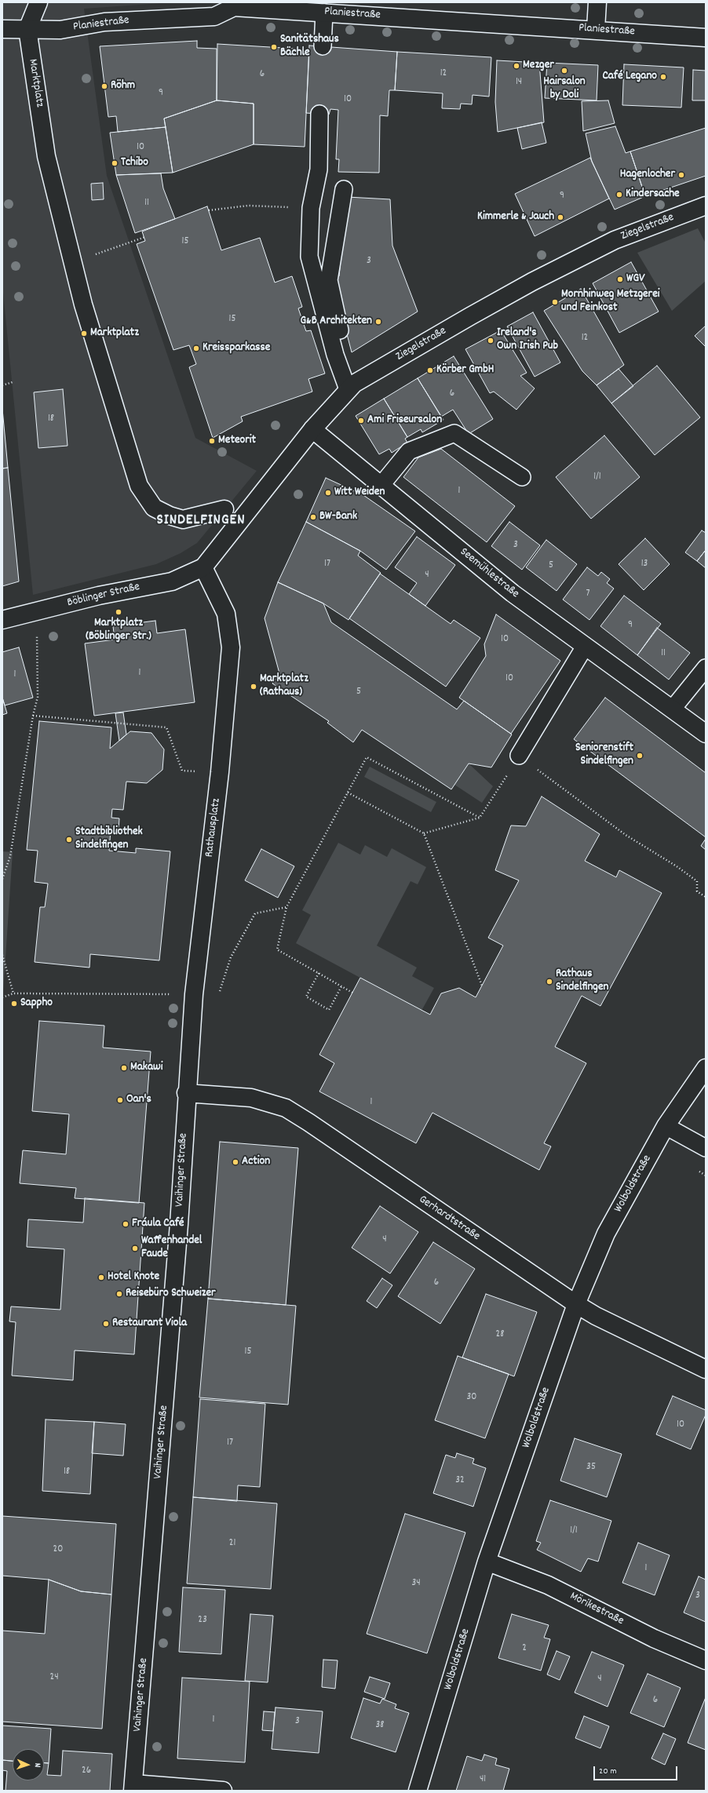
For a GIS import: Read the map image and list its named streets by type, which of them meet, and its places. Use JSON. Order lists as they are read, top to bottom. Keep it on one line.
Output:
{"streets":{"street":["Planiestraße","Marktplatz","Ziegelstraße","Seemühlestraße","Böblinger Straße","Rathausplatz","Vaihinger Straße","Wolboldstraße","Gerhardtstraße","Mörikestraße"]},"crossings":[["Planiestraße","Marktplatz"],["Ziegelstraße","Seemühlestraße"],["Ziegelstraße","Böblinger Straße"],["Ziegelstraße","Rathausplatz"],["Böblinger Straße","Rathausplatz"],["Rathausplatz","Vaihinger Straße"],["Rathausplatz","Gerhardtstraße"],["Vaihinger Straße","Gerhardtstraße"],["Wolboldstraße","Gerhardtstraße"],["Wolboldstraße","Mörikestraße"]],"districts":["SINDELFINGEN"],"places":["Sanitätshaus Bächle","Mezger","Hairsalon by Doli","Café Legano","Röhm","Tchibo","Hagenlocher","Kindersache","Kimmerle & Jauch","WGV","Mornhinweg Metzgerei und Feinkost","G&B Architekten","Marktplatz","Ireland's Own Irish Pub","Kreissparkasse","Körber GmbH","Ami Friseursalon","Meteorit","Witt Weiden","BW-Bank","Marktplatz (Böblinger Str.)","Marktplatz (Rathaus)","Seniorenstift Sindelfingen","Stadtbibliothek Sindelfingen","Rathaus Sindelfingen","Sappho","Makawi","Oan's","Action","Fráula Café","Waffenhandel Faude","Hotel Knote","Reisebüro Schweizer","Restaurant Viola"],"house_numbers":["12","6","14","9","10","10","9","11","15","3","15","12","6","18","1/1","1","3","17","13","5","4","7","9","10","11","1","1","10","5","1","4","6","28","15","30","10","17","35","18","32","1/1","21","20","1","34","3","23","2","24","4","6","1","3","38","26","41"],"scale_bar":"20 m","north":"right"}
